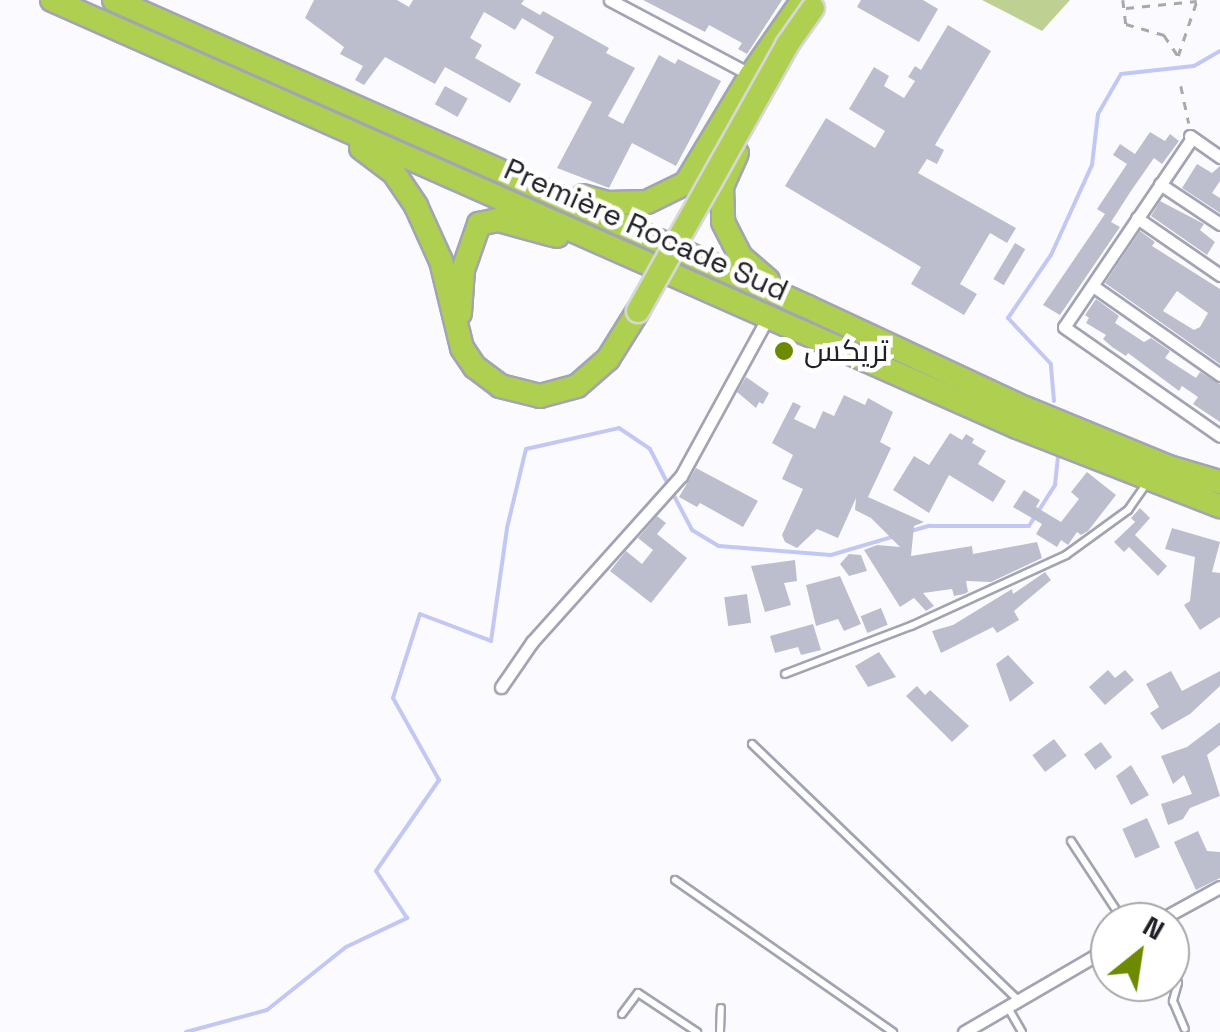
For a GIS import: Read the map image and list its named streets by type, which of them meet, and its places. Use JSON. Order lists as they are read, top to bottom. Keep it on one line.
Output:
{"streets":{"highway":["Première Rocade Sud"]},"places":["تريكس"],"north":"top right"}
